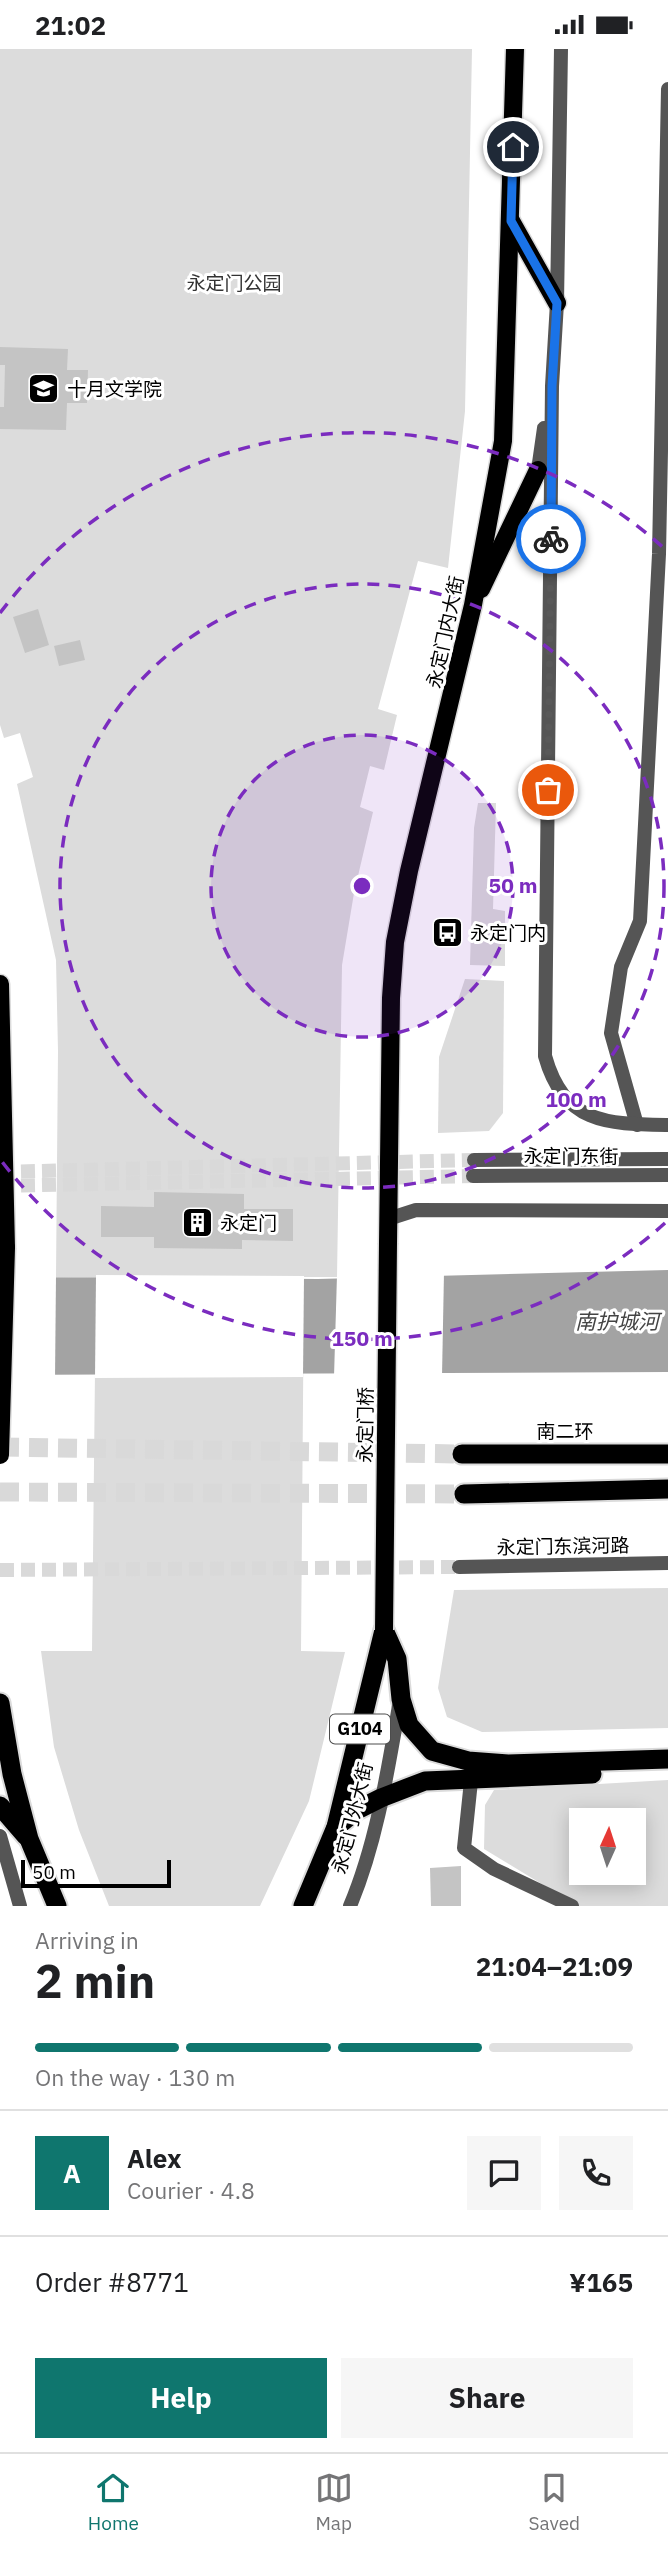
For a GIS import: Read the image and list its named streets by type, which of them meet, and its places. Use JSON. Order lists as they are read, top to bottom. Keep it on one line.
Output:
{"streets":{"highway":["南二环","G104","永定门外大街"],"main road":["永定门内大街","永定门桥"],"street":["永定门东街","永定门东滨河路"]},"crossings":[["永定门内大街","永定门桥"],["永定门桥","永定门外大街"]],"water":["南护城河"],"parks":["永定门公园"],"places":{"school or university":["十月文学院"],"bus stop":["永定门内"],"building":["永定门"]},"scale_bar":"50 m","north":"top","page":{"status":"21:02","scale":"50 m","heading":["2 min","Arriving in","21:04–21:09"],"panel":["Alex","Courier · 4.8","Order #8771","¥165"],"bar":"On the way · 130 m","round":"A","buttons":["Help","Share"],"tabs":["Home","Map","Saved"]},"rings":["50 m","100 m","150 m"]}
